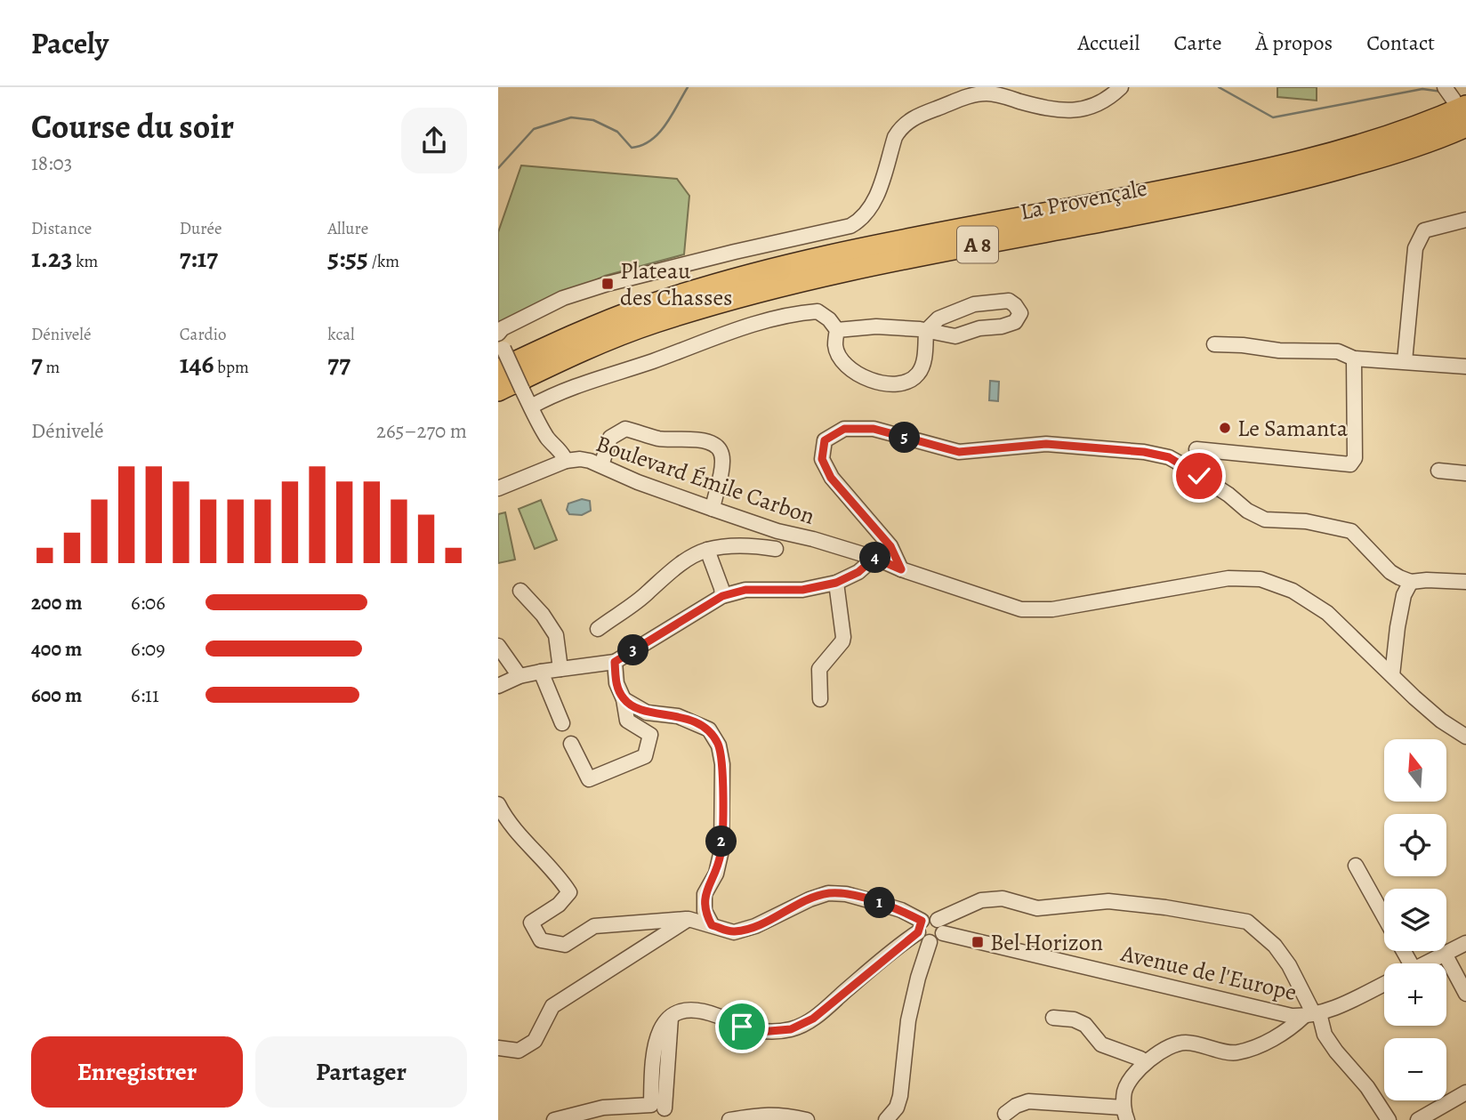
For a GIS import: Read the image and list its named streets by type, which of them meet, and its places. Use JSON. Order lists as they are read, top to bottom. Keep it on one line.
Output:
{"streets":{"highway":["La Provençale","A 8"],"street":["Boulevard Émile Carbon","Avenue de l'Europe"]},"places":{"transit":["Plateau des Chasses","Bel Horizon"],"other":["Le Samanta"]},"north":"top","page":{"header":"Pacely","nav":["Accueil","Carte","À propos","Contact"],"heading":["Course du soir","18:03"],"stats":[["Distance","1.23 km"],["Durée","7:17"],["Allure","5:55 /km"],["Dénivelé","7 m"],["Cardio","146 bpm"],["kcal","77"]],"chart":["Dénivelé","265–270 m"],"pins":["5","4","3","2","1"],"list":[{"name":"200 m","note":"6:06"},{"name":"400 m","note":"6:09"},{"name":"600 m","note":"6:11"}],"map_buttons":["+","−"],"buttons":["Enregistrer","Partager"]}}
